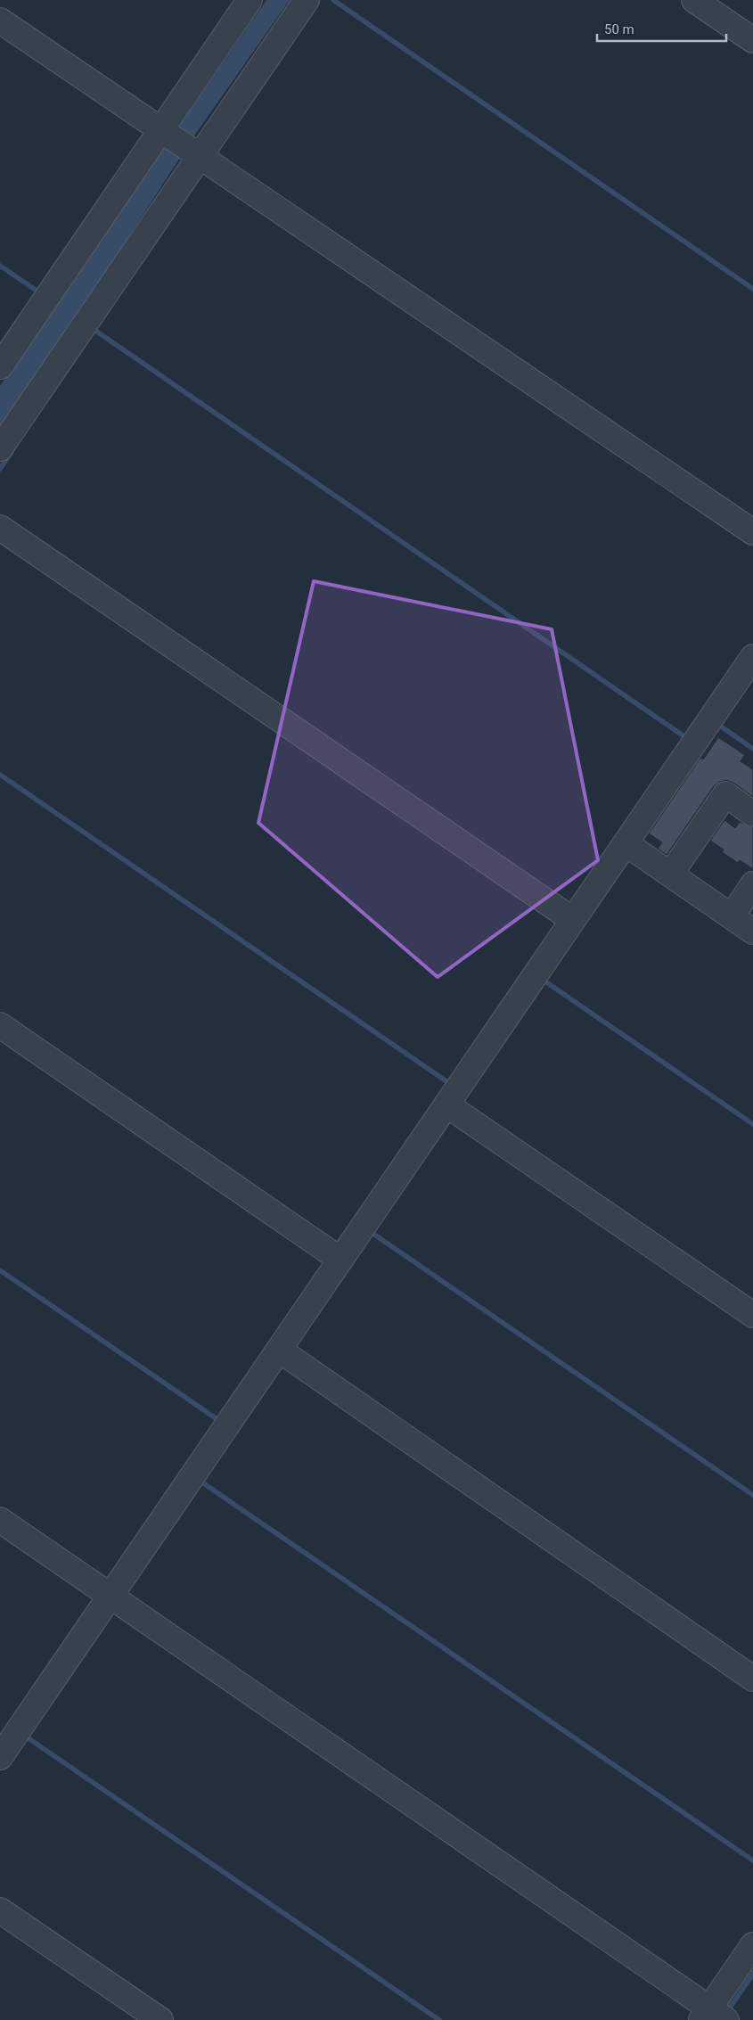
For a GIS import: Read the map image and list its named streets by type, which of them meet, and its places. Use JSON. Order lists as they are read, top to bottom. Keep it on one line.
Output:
{"scale_bar":"50 m"}
